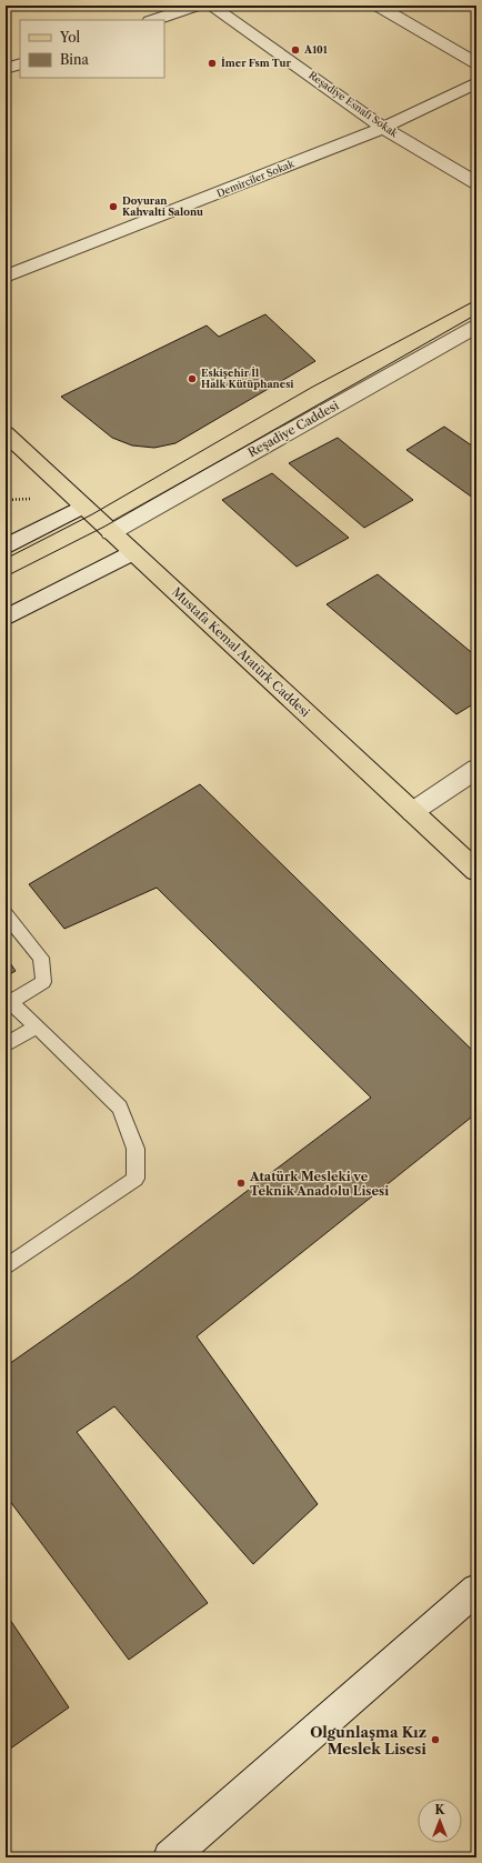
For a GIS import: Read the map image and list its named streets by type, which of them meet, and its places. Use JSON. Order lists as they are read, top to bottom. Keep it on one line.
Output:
{"streets":{"main road":["Mustafa Kemal Atatürk Caddesi"],"street":["Reşadiye Esnafı Sokak","Demirciler Sokak","Reşadiye Caddesi"]},"crossings":[["Reşadiye Esnafı Sokak","Demirciler Sokak"],["Reşadiye Caddesi","Mustafa Kemal Atatürk Caddesi"]],"places":["A101","İmer Fsm Tur","Doyuran Kahvalti Salonu","Eskişehir İl Halk Kütüphanesi","Atatürk Mesleki ve Teknik Anadolu Lisesi","Olgunlaşma Kız Meslek Lisesi"],"legend":["Yol","Bina"],"north":"top"}
